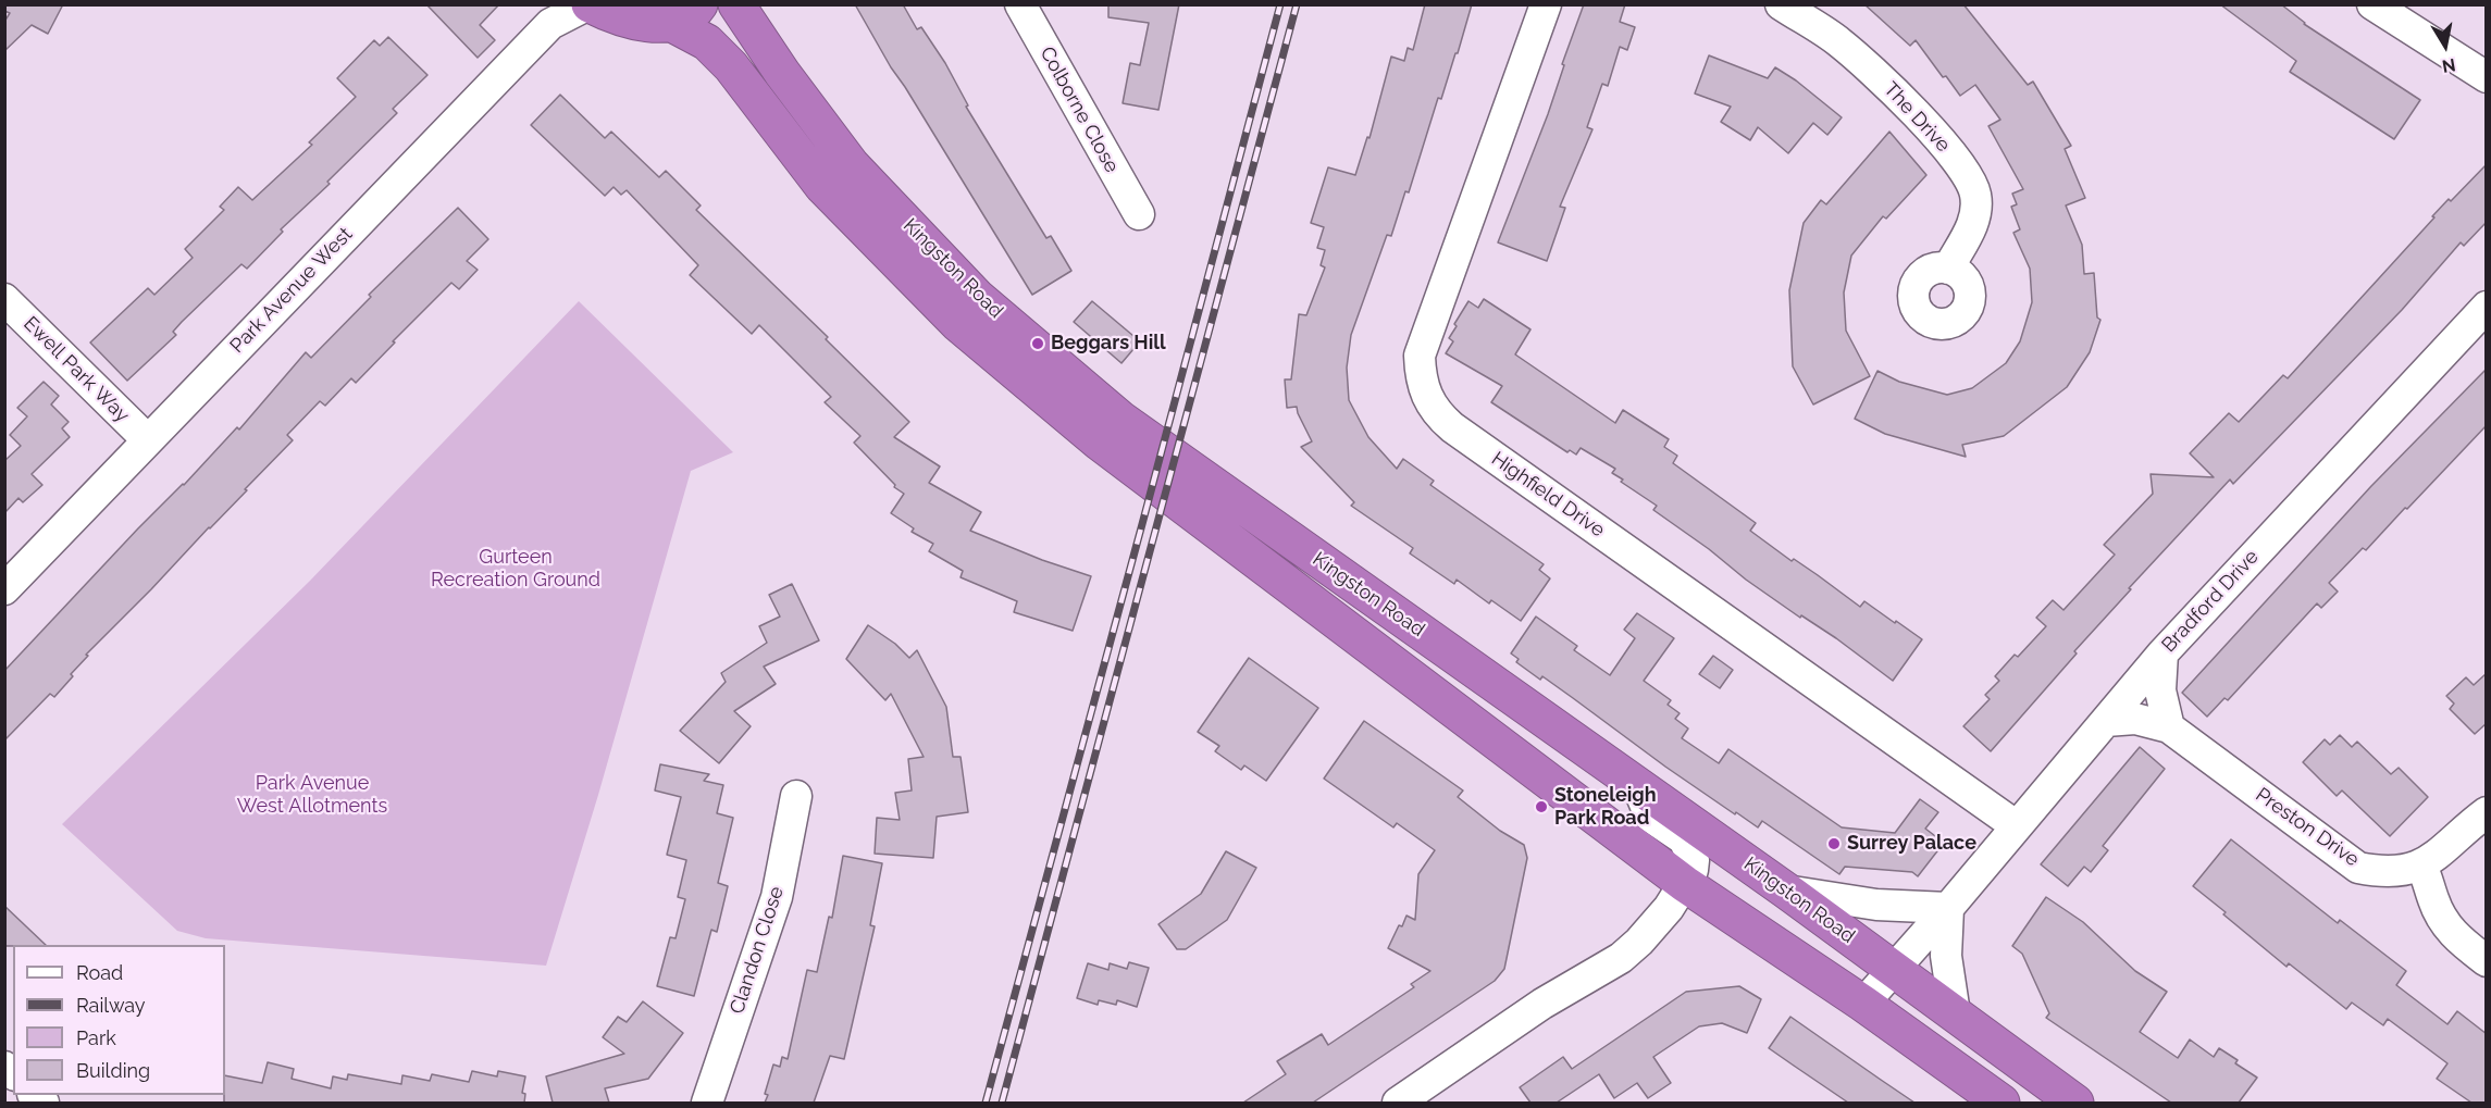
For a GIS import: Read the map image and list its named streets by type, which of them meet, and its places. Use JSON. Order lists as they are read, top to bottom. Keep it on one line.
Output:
{"streets":{"highway":["Kingston Road"],"street":["Colborne Close","The Drive","Park Avenue West","Ewell Park Way","Highfield Drive","Bradford Drive","Preston Drive","Clandon Close"]},"crossings":[["Kingston Road","Bradford Drive"],["Park Avenue West","Ewell Park Way"],["Highfield Drive","Bradford Drive"],["Bradford Drive","Preston Drive"]],"parks":["Gurteen Recreation Ground","Park Avenue West Allotments"],"places":["Beggars Hill","Stoneleigh Park Road","Surrey Palace"],"legend":["Road","Railway","Park","Building"],"north":"bottom"}
